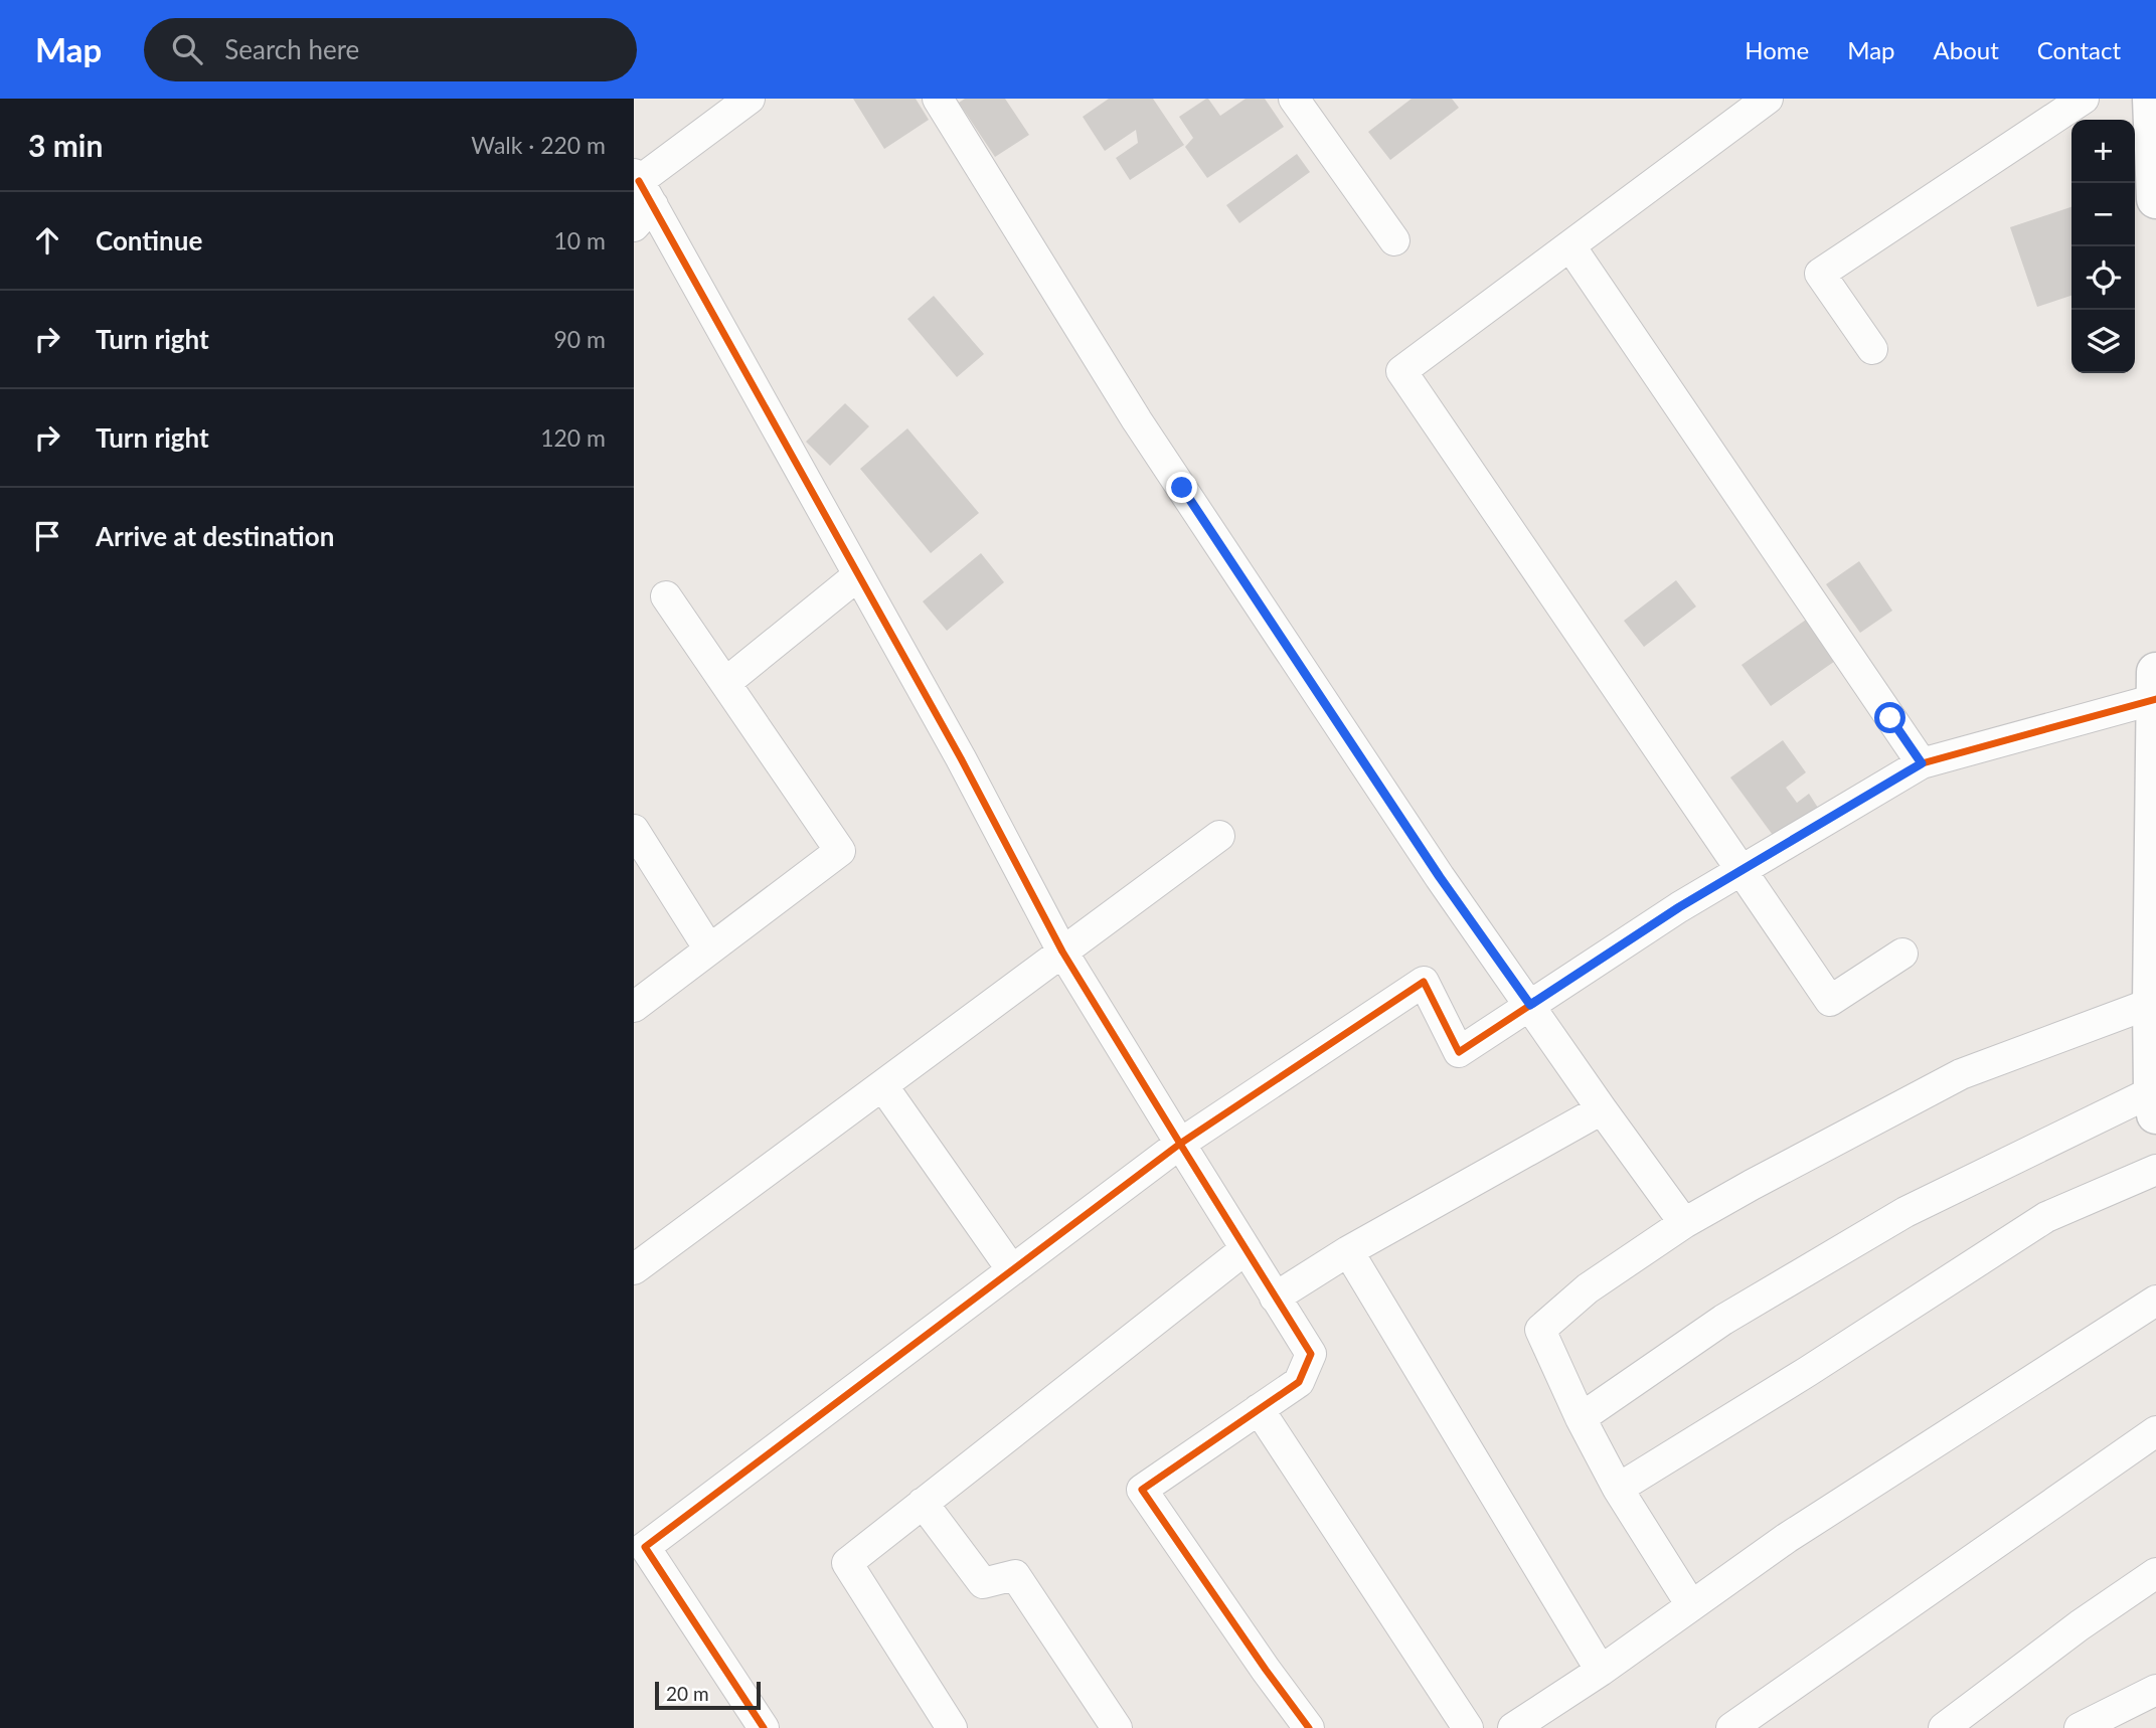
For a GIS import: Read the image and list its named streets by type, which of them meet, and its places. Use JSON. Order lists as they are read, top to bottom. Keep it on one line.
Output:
{"scale_bar":"20 m","page":{"header":"Map","search":"Search here","nav":["Home","Map","About","Contact"],"heading":["3 min","Walk · 220 m"],"map_buttons":["+","−"],"list":[["Continue","10 m"],["Turn right","90 m"],["Turn right","120 m"],"Arrive at destination"],"scale":"20 m"}}
